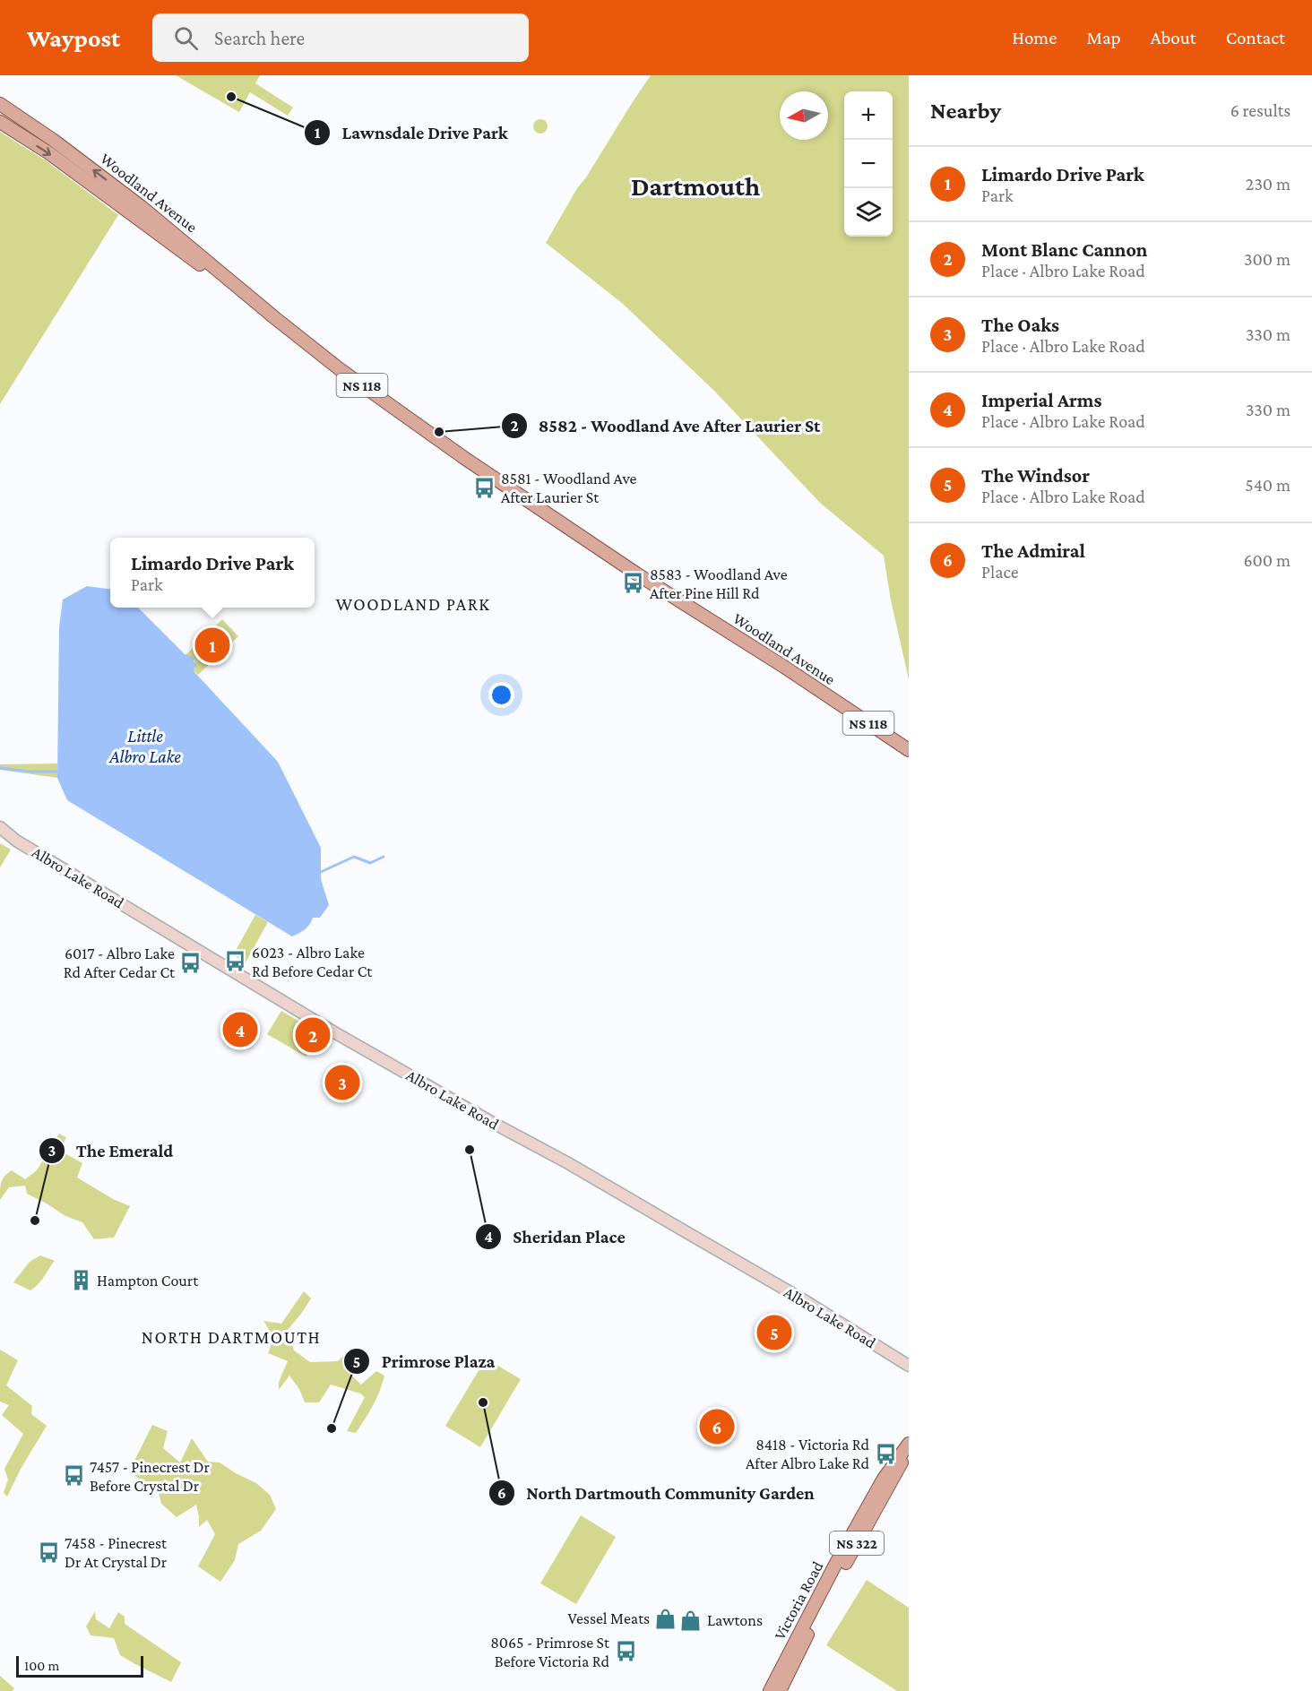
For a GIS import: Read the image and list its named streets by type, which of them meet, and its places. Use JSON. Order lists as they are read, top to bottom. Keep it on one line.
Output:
{"streets":{"main road":["Woodland Avenue","NS 118","NS 322","Victoria Road"],"street":["Albro Lake Road"]},"districts":["Dartmouth","WOODLAND PARK","NORTH DARTMOUTH"],"water":["Little Albro Lake"],"places":{"other":["Lawnsdale Drive Park","8582 - Woodland Ave After Laurier St","Sheridan Place","The Emerald","North Dartmouth Community Garden","Primrose Plaza"],"bus stop":["8581 - Woodland Ave After Laurier St","8583 - Woodland Ave After Pine Hill Rd","6023 - Albro Lake Rd Before Cedar Ct","6017 - Albro Lake Rd After Cedar Ct","8418 - Victoria Rd After Albro Lake Rd","7457 - Pinecrest Dr Before Crystal Dr","7458 - Pinecrest Dr At Crystal Dr","8065 - Primrose St Before Victoria Rd"],"building":["Hampton Court"],"shop":["Vessel Meats","Lawtons"]},"scale_bar":"100 m","north":"left","page":{"header":"Waypost","search":"Search here","nav":["Home","Map","About","Contact"],"heading":["Nearby","6 results"],"map_buttons":["+","−"],"list":[{"mark":"1","name":"Limardo Drive Park","note":"Park","value":"230 m"},{"mark":"2","name":"Mont Blanc Cannon","note":"Place · Albro Lake Road","value":"300 m"},{"mark":"3","name":"The Oaks","note":"Place · Albro Lake Road","value":"330 m"},{"mark":"4","name":"Imperial Arms","note":"Place · Albro Lake Road","value":"330 m"},{"mark":"5","name":"The Windsor","note":"Place · Albro Lake Road","value":"540 m"},{"mark":"6","name":"The Admiral","note":"Place","value":"600 m"}],"popup":["Limardo Drive Park","Park"],"pins":["1","4","2","3","5","6"],"scale":"100 m"}}
